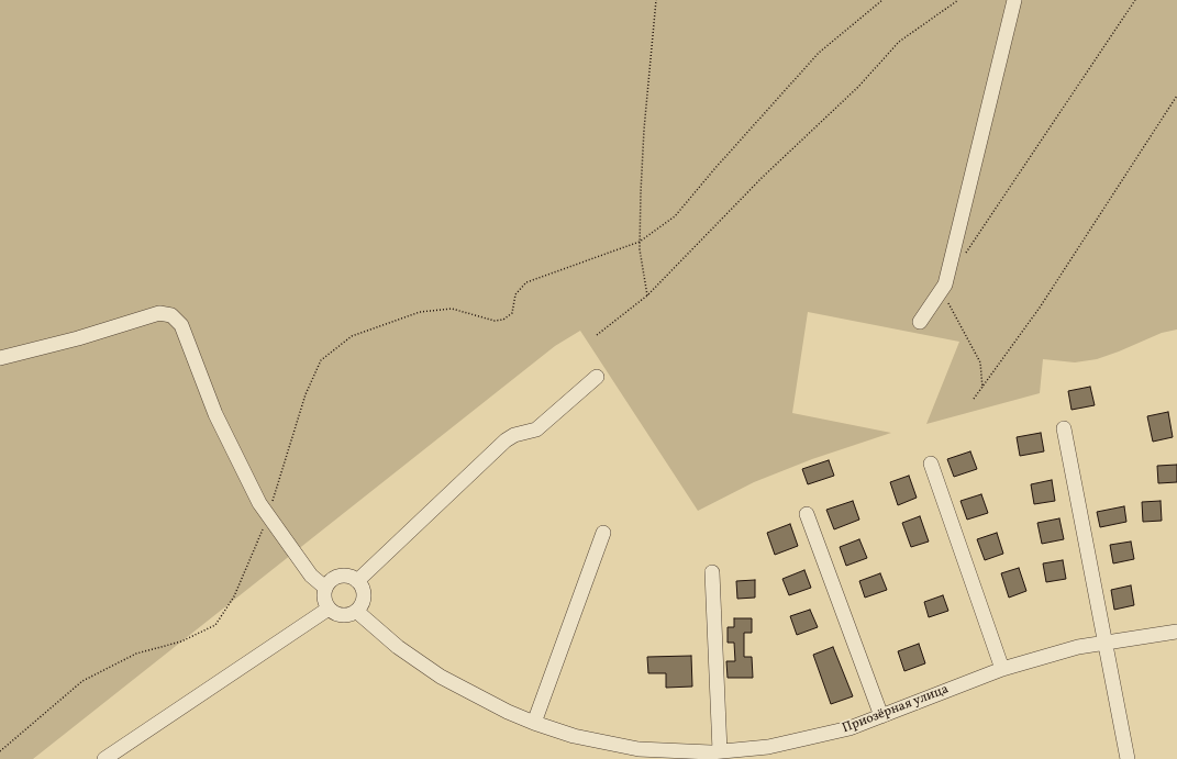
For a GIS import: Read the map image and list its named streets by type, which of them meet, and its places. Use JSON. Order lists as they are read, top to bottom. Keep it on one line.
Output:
{"streets":{"street":["Приозёрная улица"]}}
